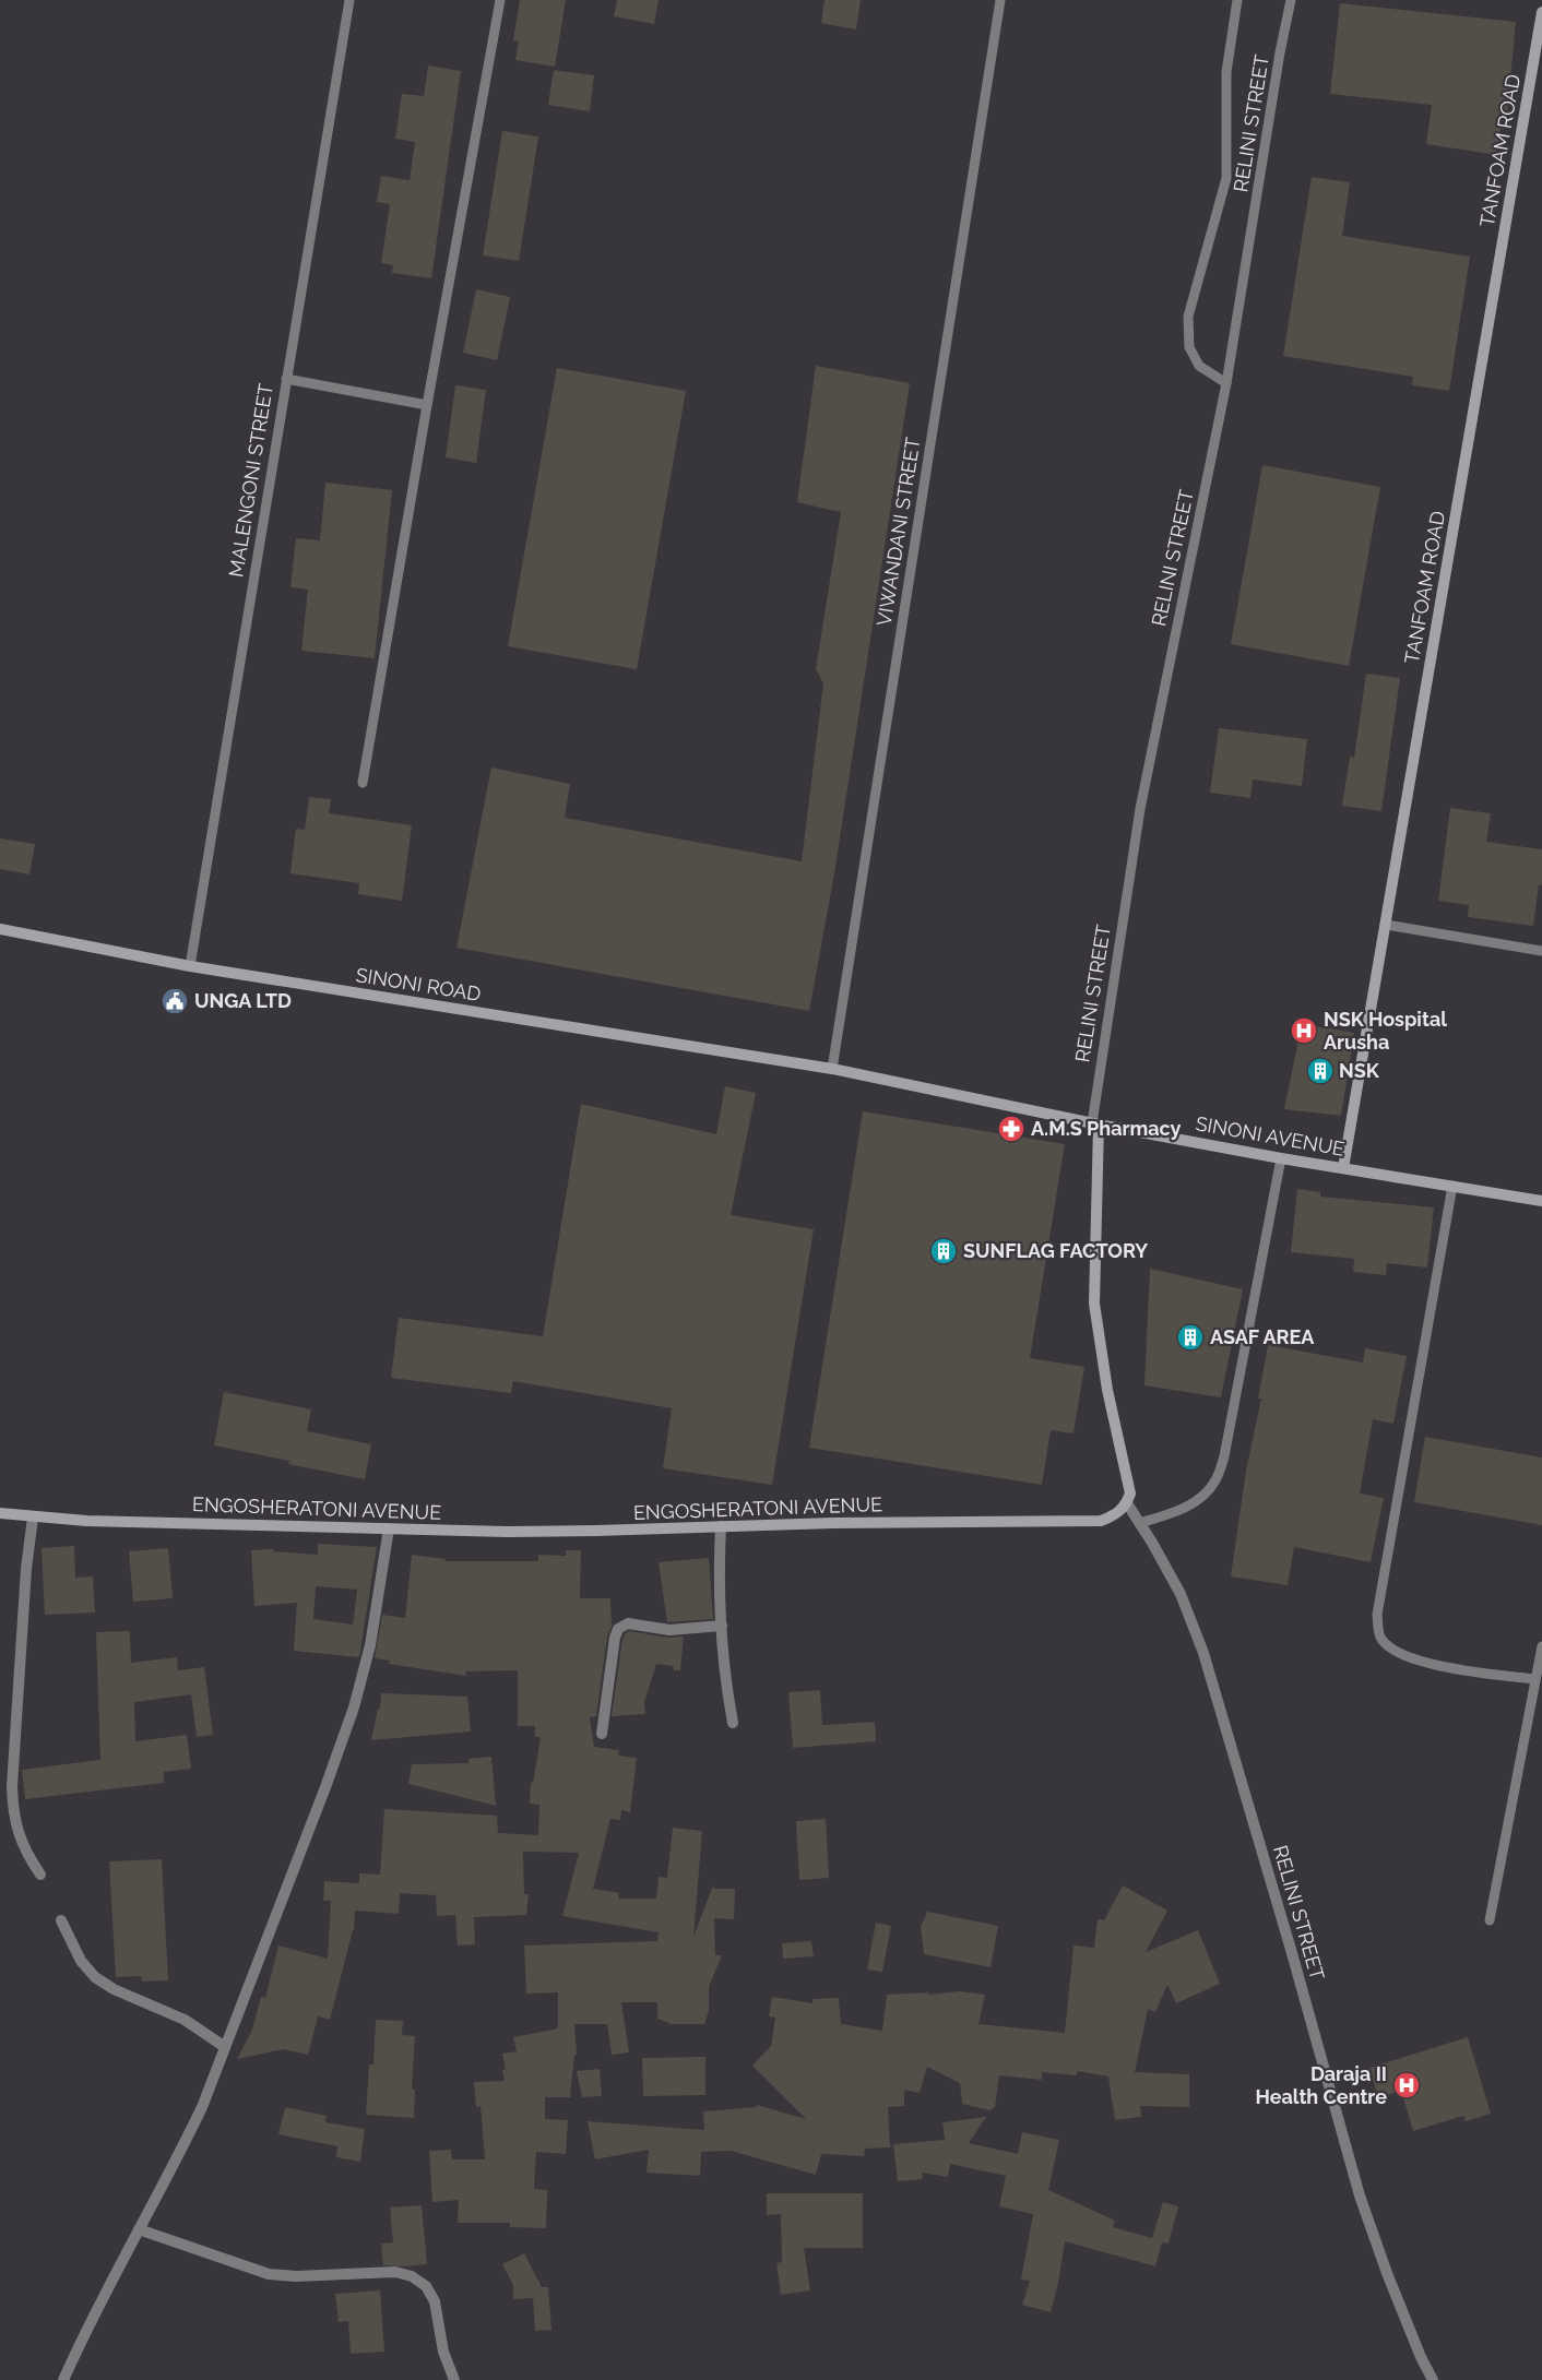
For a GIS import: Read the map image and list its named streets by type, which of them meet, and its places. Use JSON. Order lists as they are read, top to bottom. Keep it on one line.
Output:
{"streets":{"street":["RELINI STREET","TANFOAM ROAD","SINONI ROAD","SINONI AVENUE","ENGOSHERATONI AVENUE"],"lane":["MALENGONI STREET","VIWANDANI STREET"]},"crossings":[["RELINI STREET","SINONI AVENUE"],["RELINI STREET","ENGOSHERATONI AVENUE"],["TANFOAM ROAD","SINONI AVENUE"],["MALENGONI STREET","SINONI ROAD"],["VIWANDANI STREET","SINONI ROAD"],["VIWANDANI STREET","SINONI AVENUE"],["SINONI ROAD","SINONI AVENUE"]],"places":{"public building":["UNGA LTD"],"hospital":["NSK Hospital Arusha","Daraja II Health Centre"],"building":["NSK","SUNFLAG FACTORY","ASAF AREA"],"pharmacy":["A.M.S Pharmacy"]}}
